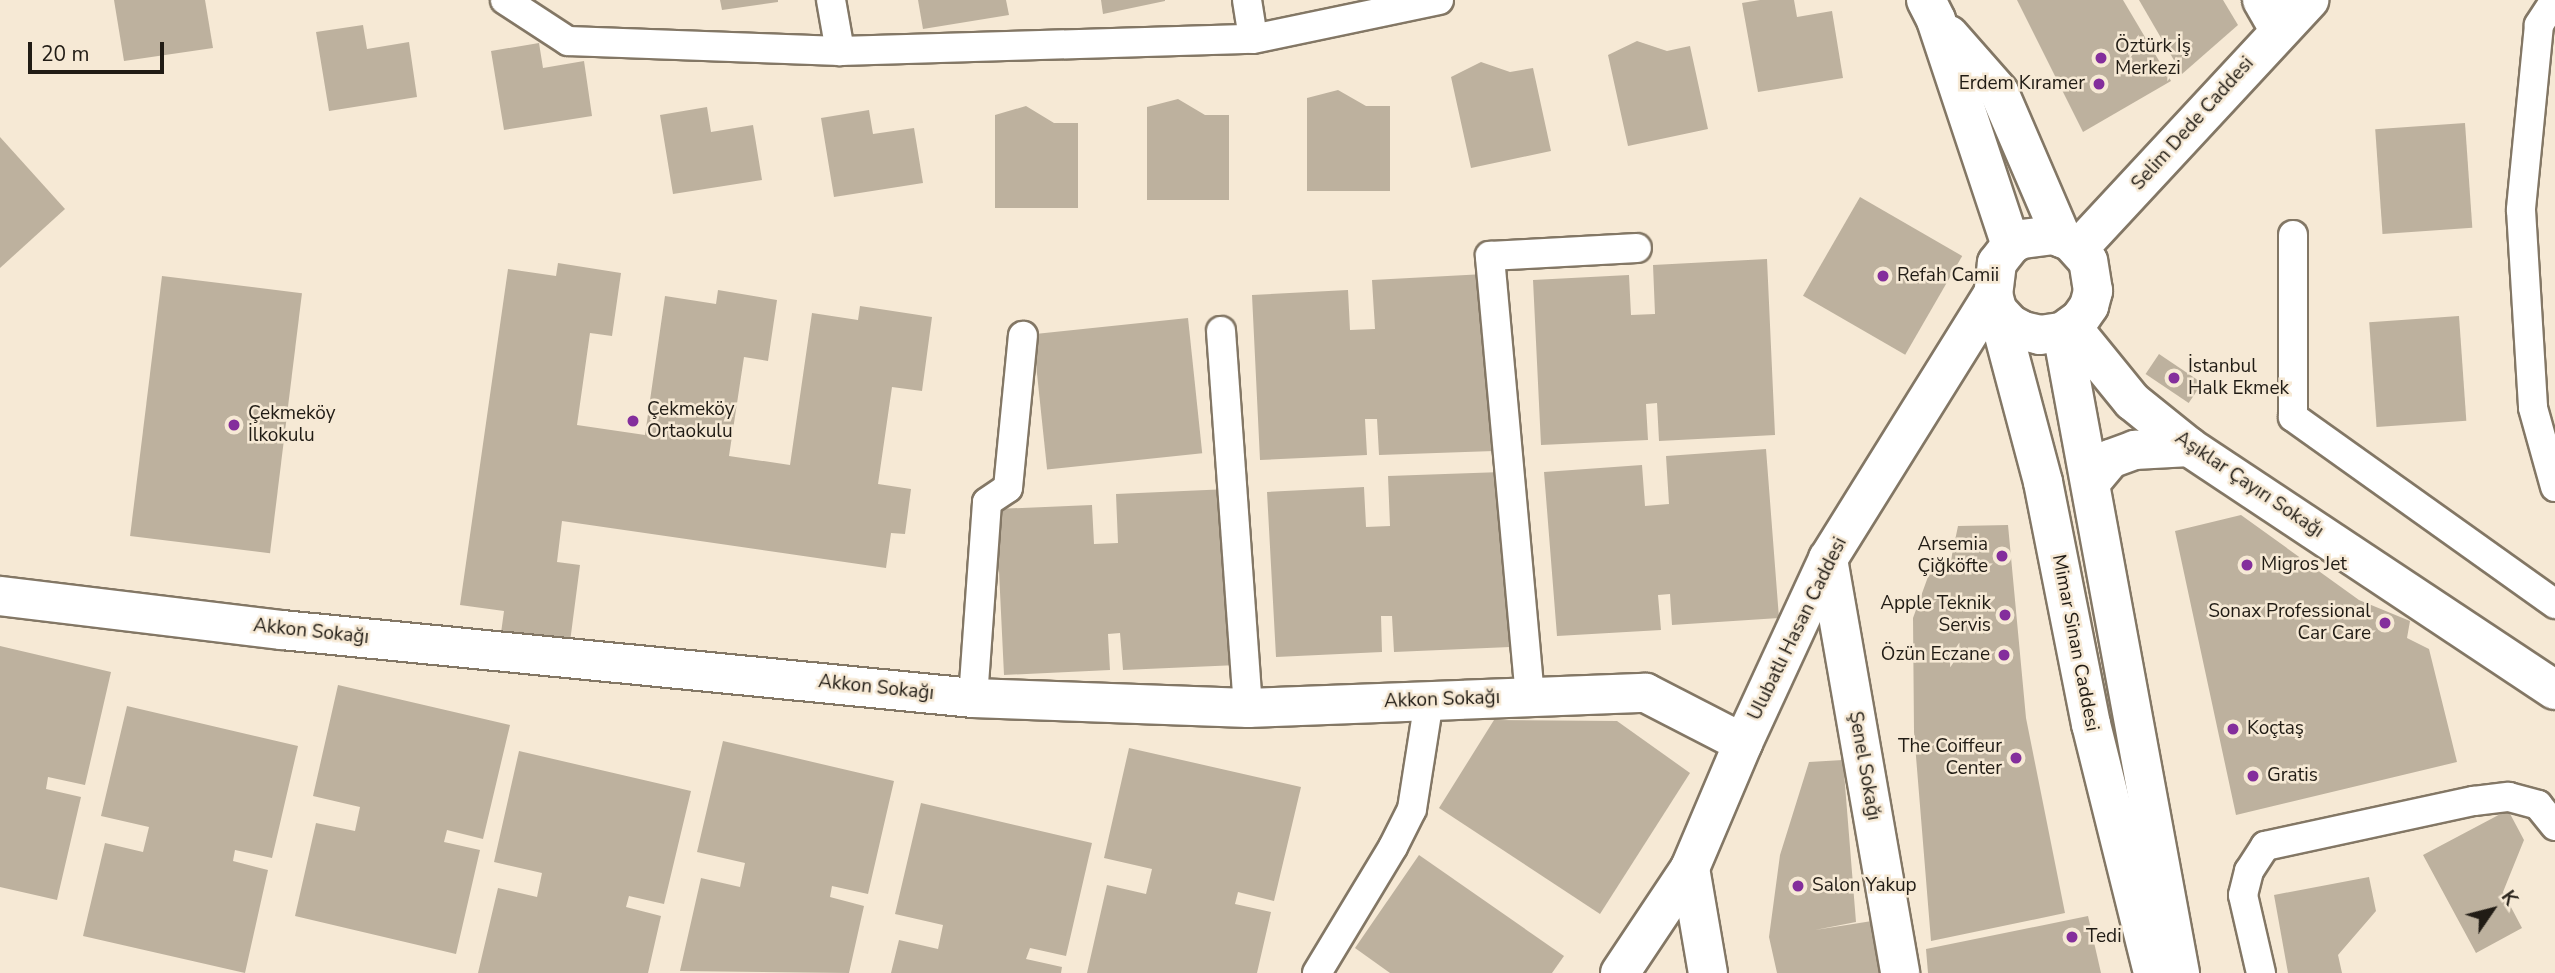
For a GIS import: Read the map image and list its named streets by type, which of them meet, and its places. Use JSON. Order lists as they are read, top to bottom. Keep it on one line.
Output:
{"streets":{"street":["Selim Dede Caddesi","Aşıklar Çayırı Sokağı","Ulubatlı Hasan Caddesi","Akkon Sokağı","Mimar Sinan Caddesi","Şenel Sokağı"]},"crossings":[["Selim Dede Caddesi","Aşıklar Çayırı Sokağı"],["Selim Dede Caddesi","Ulubatlı Hasan Caddesi"],["Selim Dede Caddesi","Mimar Sinan Caddesi"],["Aşıklar Çayırı Sokağı","Ulubatlı Hasan Caddesi"],["Aşıklar Çayırı Sokağı","Mimar Sinan Caddesi"],["Ulubatlı Hasan Caddesi","Akkon Sokağı"],["Ulubatlı Hasan Caddesi","Mimar Sinan Caddesi"],["Ulubatlı Hasan Caddesi","Şenel Sokağı"]],"places":["Öztürk İş Merkezi","Erdem Kıramer","Refah Camii","İstanbul Halk Ekmek","Çekmeköy Ortaokulu","Çekmeköy İlkokulu","Arsemia Çiğköfte","Migros Jet","Apple Teknik Servis","Sonax Professional Car Care","Özün Eczane","Koçtaş","The Coiffeur Center","Gratis","Salon Yakup","Tedi"],"scale_bar":"20 m","north":"top right"}
